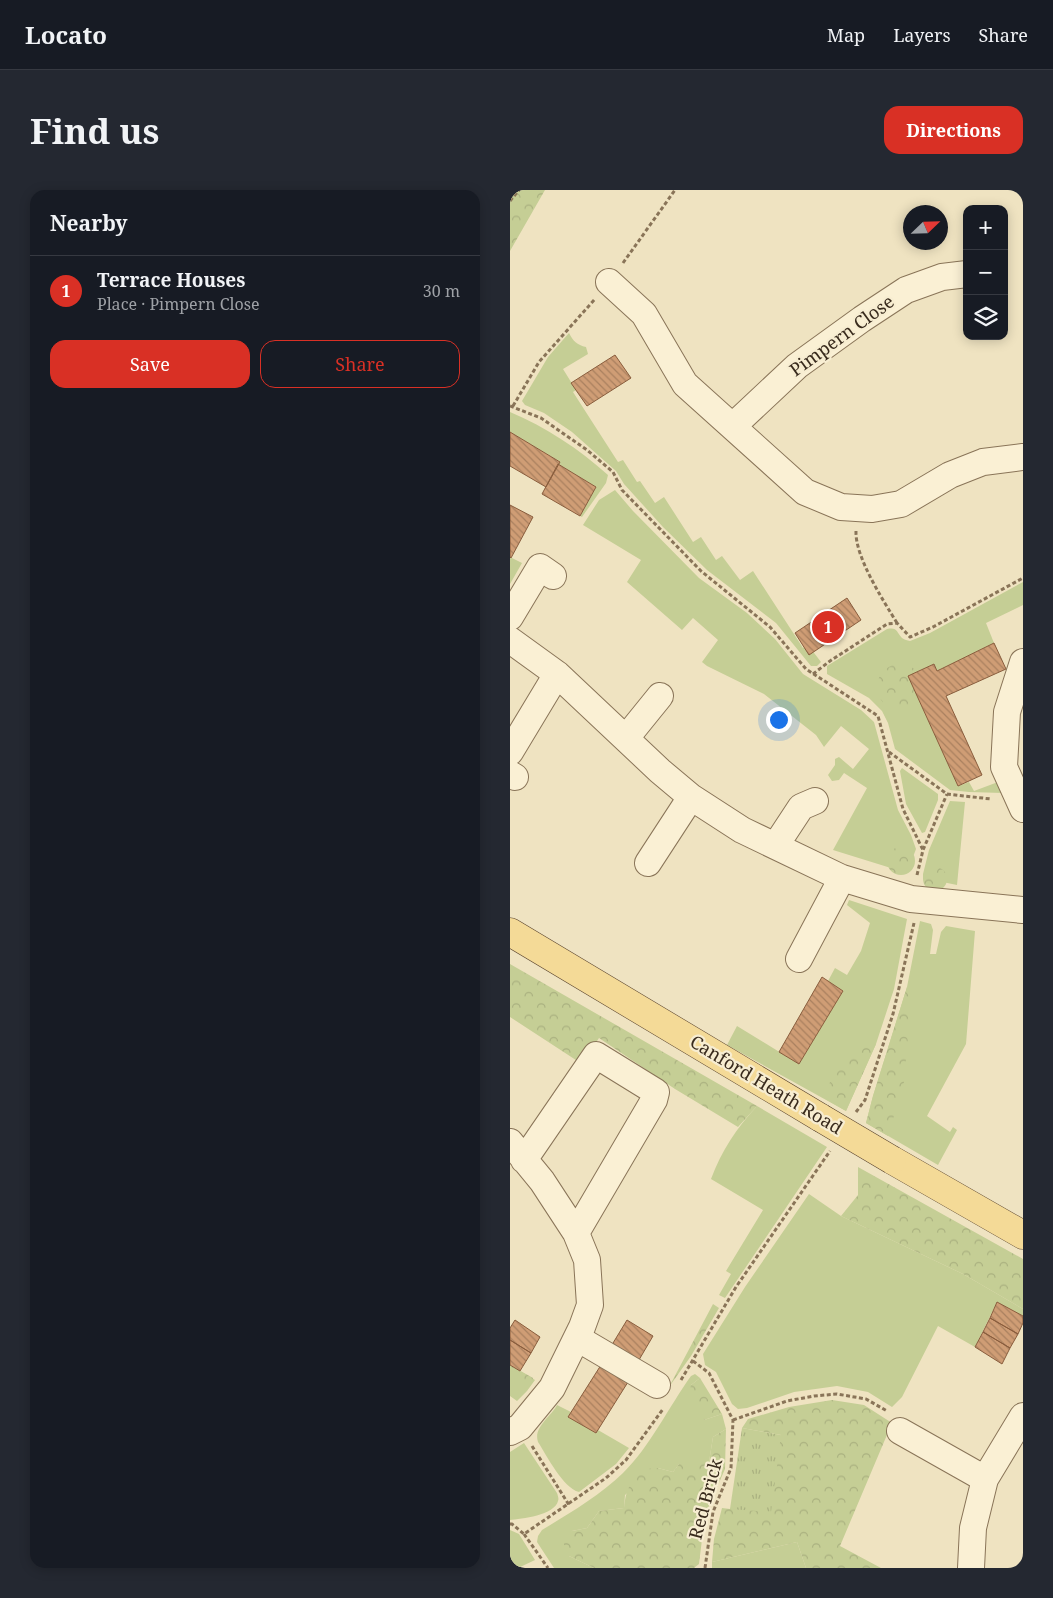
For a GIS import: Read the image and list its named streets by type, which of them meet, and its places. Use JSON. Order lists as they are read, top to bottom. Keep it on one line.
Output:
{"streets":{"main road":["Canford Heath Road"],"street":["Pimpern Close"],"path":["Red Brick"]},"north":"top right","page":{"header":"Locato","nav":["Map","Layers","Share"],"buttons":["Directions",["Save","Share"]],"title":"Find us","heading":"Nearby","map_buttons":["+","−"],"list":[{"mark":"1","name":"Terrace Houses","note":"Place · Pimpern Close","value":"30 m"}],"pins":"1"}}
